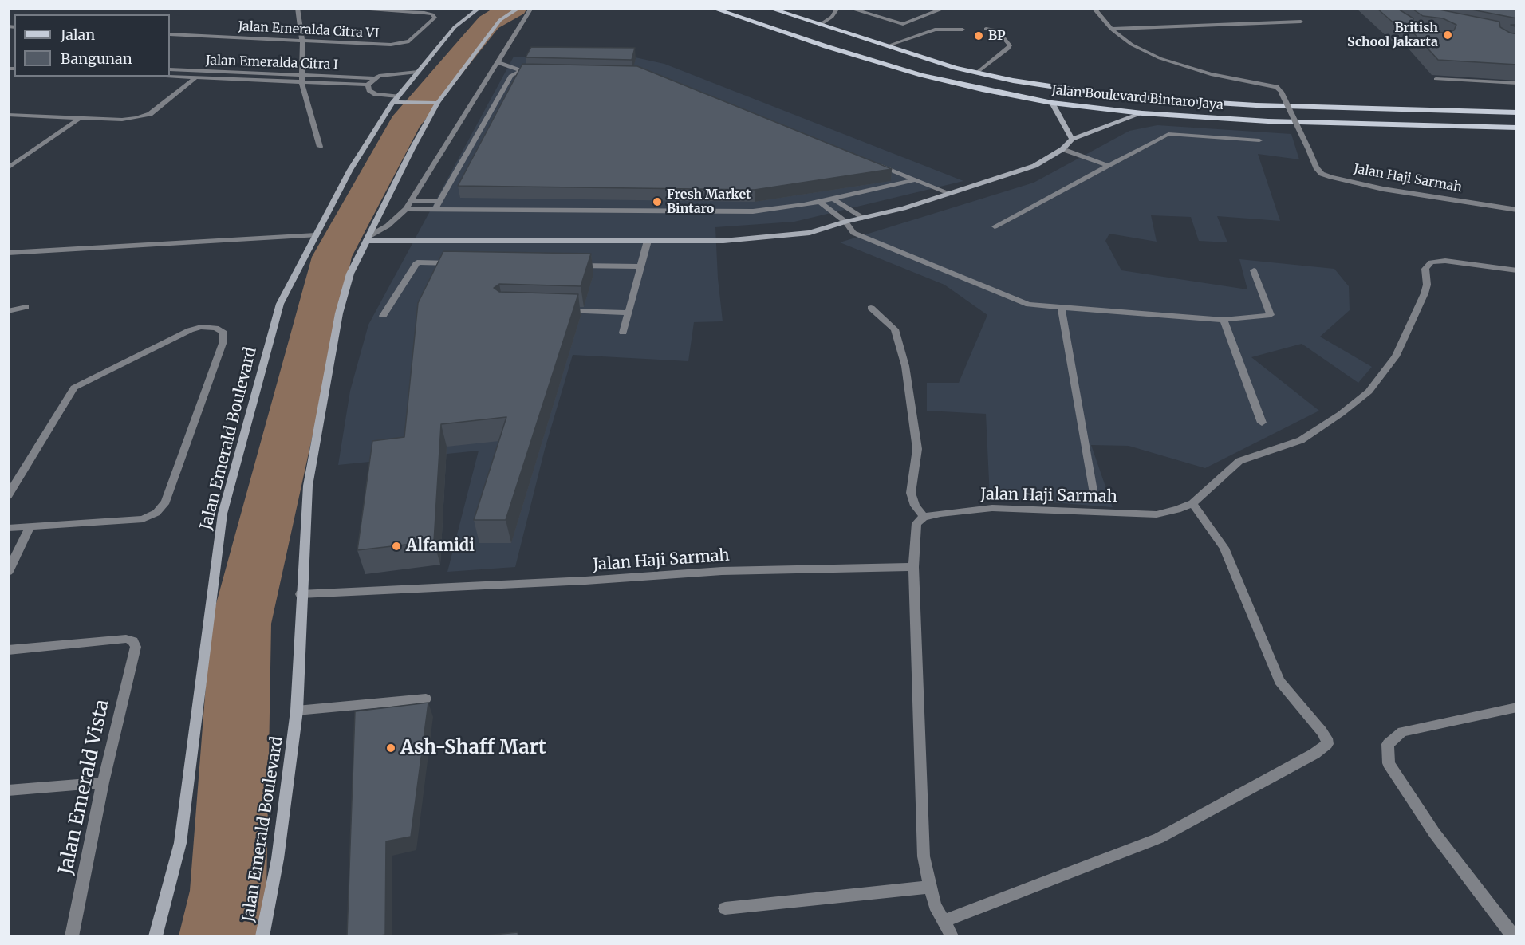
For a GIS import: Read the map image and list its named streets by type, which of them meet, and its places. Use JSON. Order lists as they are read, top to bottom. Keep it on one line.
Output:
{"streets":{"main road":["Jalan Boulevard Bintaro Jaya","Jalan Emerald Boulevard"],"street":["Jalan Emeralda Citra VI","Jalan Emeralda Citra I","Jalan Haji Sarmah","Jalan Emerald Vista"]},"crossings":[["Jalan Emeralda Citra I","Jalan Emerald Boulevard"],["Jalan Haji Sarmah","Jalan Emerald Boulevard"]],"places":["British School Jakarta","BP","Fresh Market Bintaro","Alfamidi","Ash-Shaff Mart"],"legend":["Jalan","Bangunan"]}
